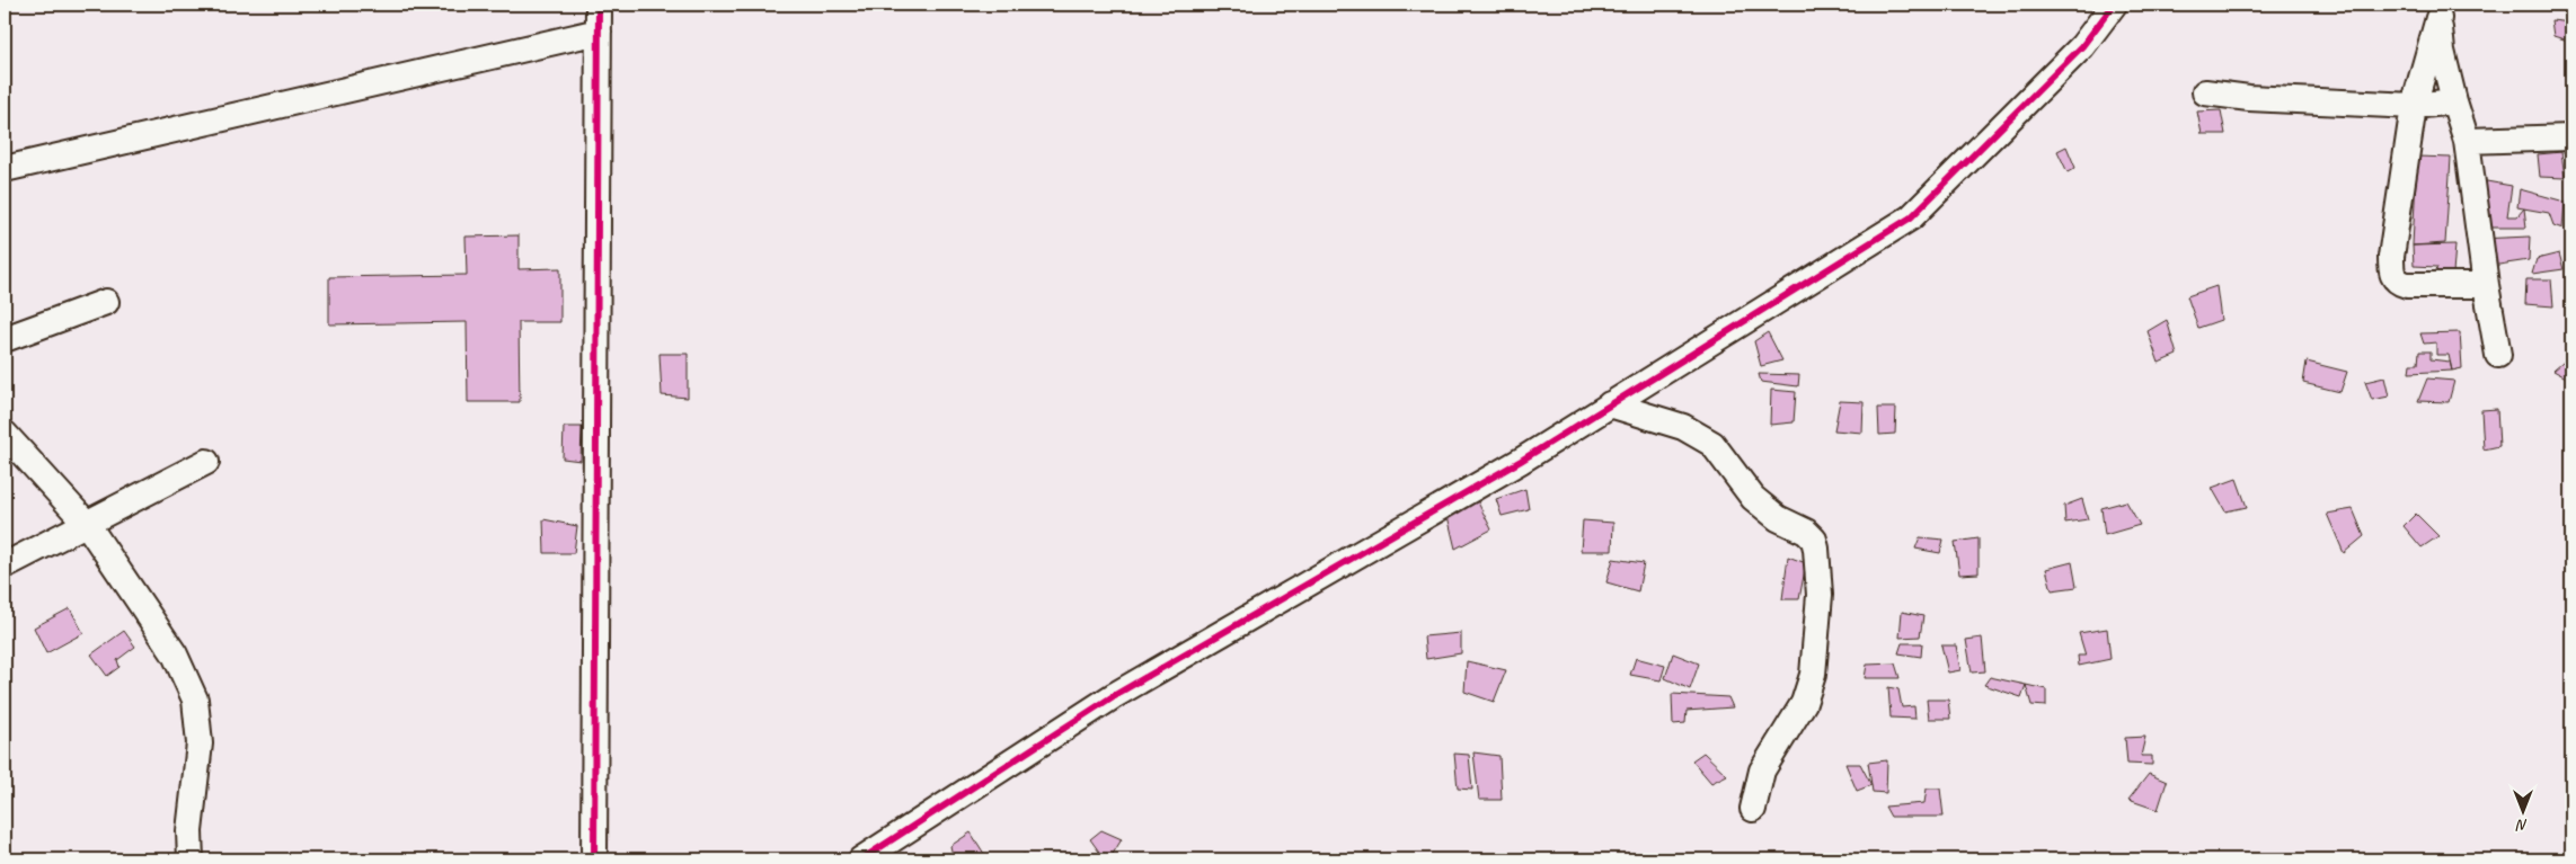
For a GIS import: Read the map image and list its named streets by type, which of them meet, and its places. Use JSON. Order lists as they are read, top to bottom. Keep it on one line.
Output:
{"north":"bottom"}
